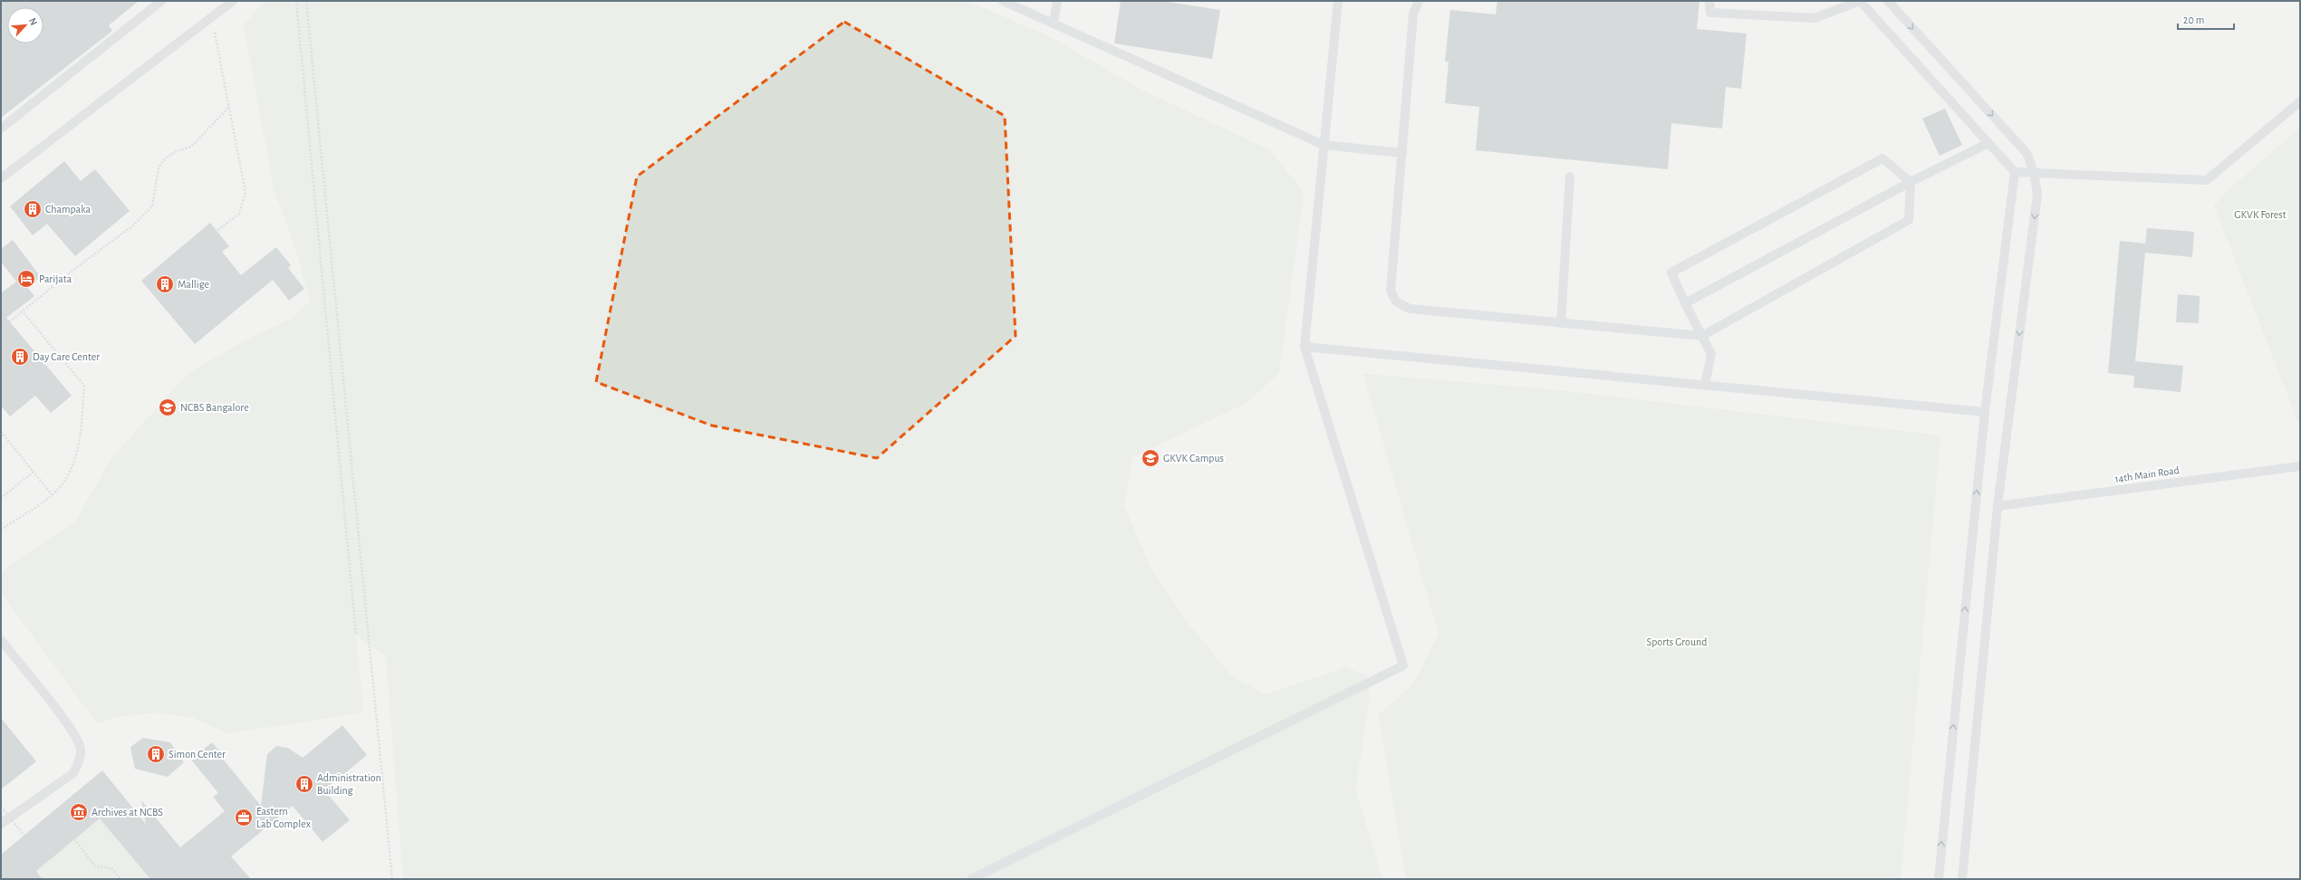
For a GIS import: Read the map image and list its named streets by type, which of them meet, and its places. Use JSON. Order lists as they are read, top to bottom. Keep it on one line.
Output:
{"streets":{"lane":["14th Main Road"]},"parks":["GKVK Forest","Sports Ground"],"places":{"building":["Champaka","Mallige","Day Care Center","Simon Center","Administration Building"],"hotel":["Parijata"],"school or university":["NCBS Bangalore","GKVK Campus"],"museum":["Archives at NCBS"],"office":["Eastern Lab Complex"]},"scale_bar":"20 m","north":"top right"}
